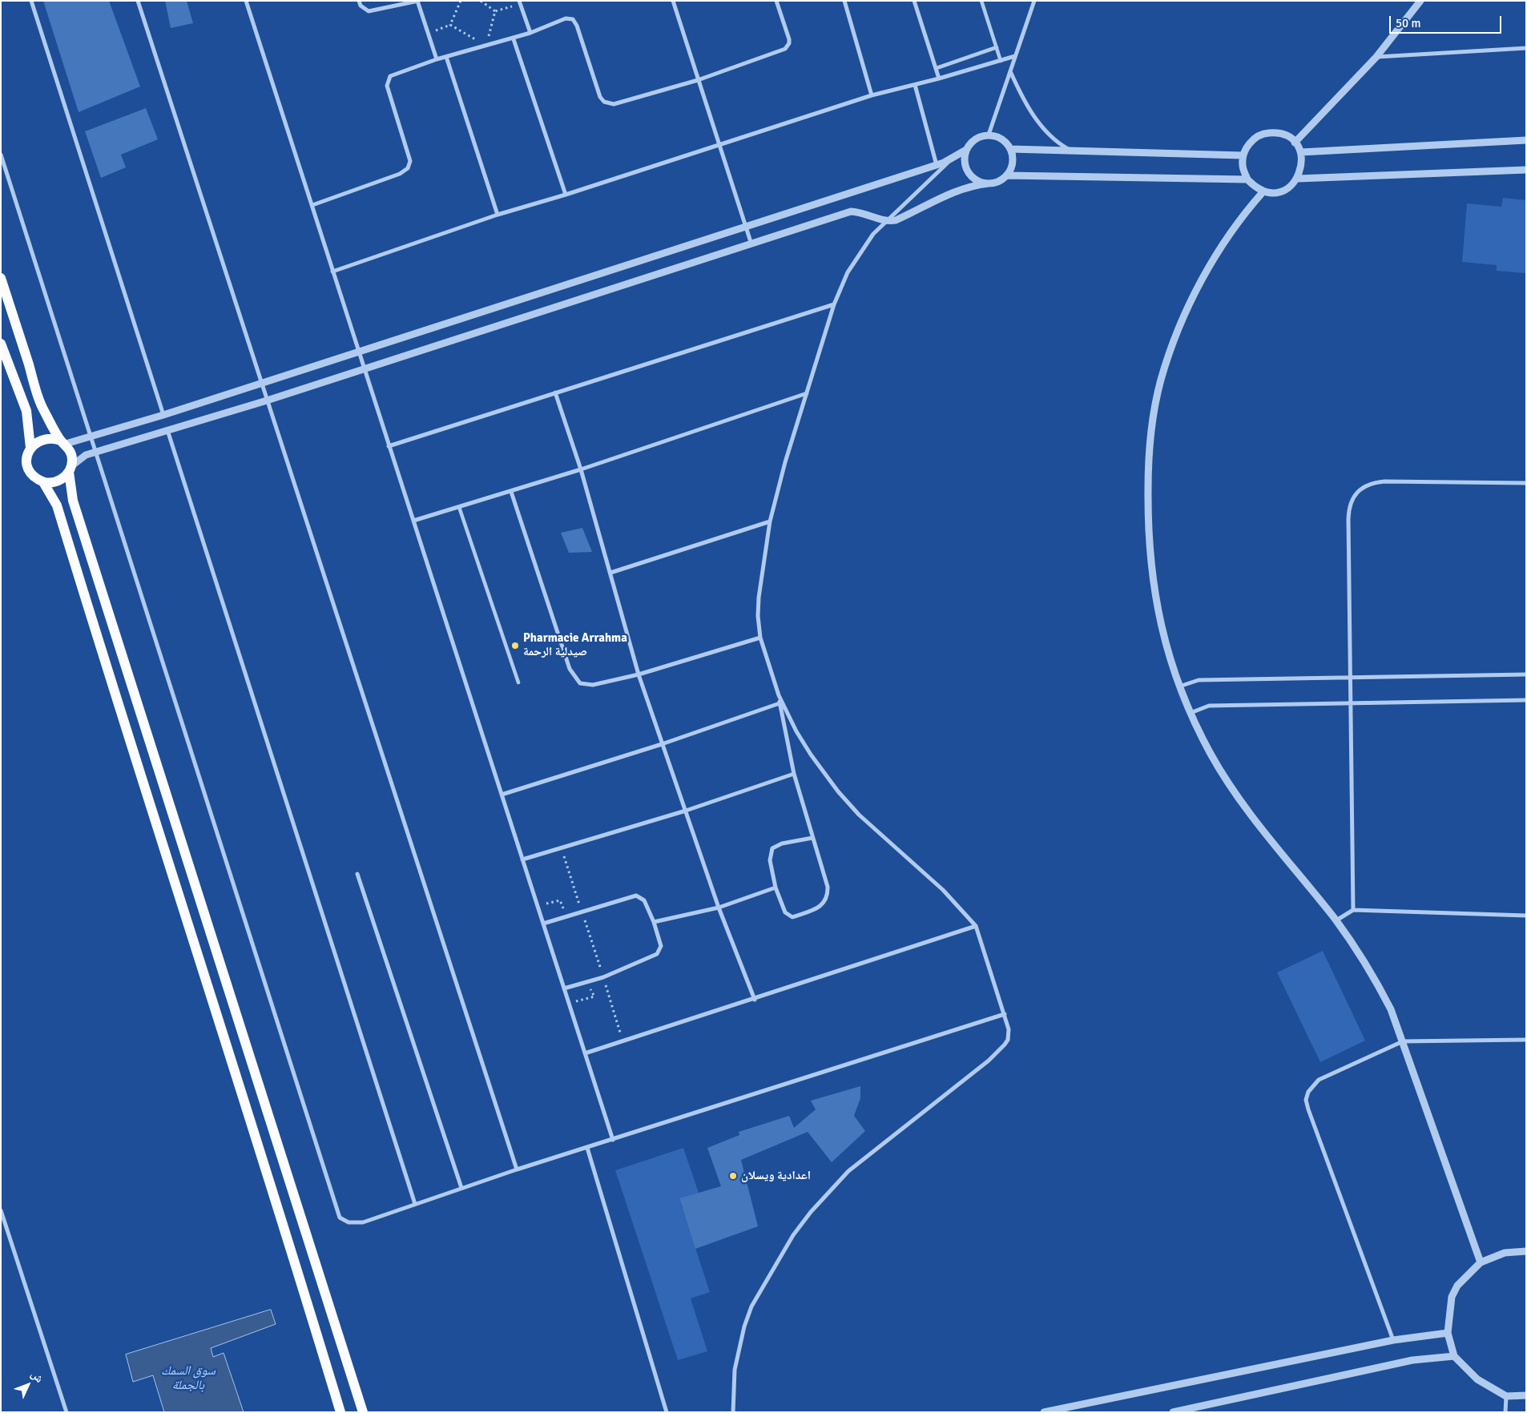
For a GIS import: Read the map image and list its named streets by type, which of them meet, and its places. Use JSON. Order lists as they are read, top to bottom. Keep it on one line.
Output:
{"water":["سوق السمك بالجملة"],"places":["Pharmacie Arrahma صيدلية الرحمة","اعدادية ويسلان"],"scale_bar":"50 m","north":"top right"}
